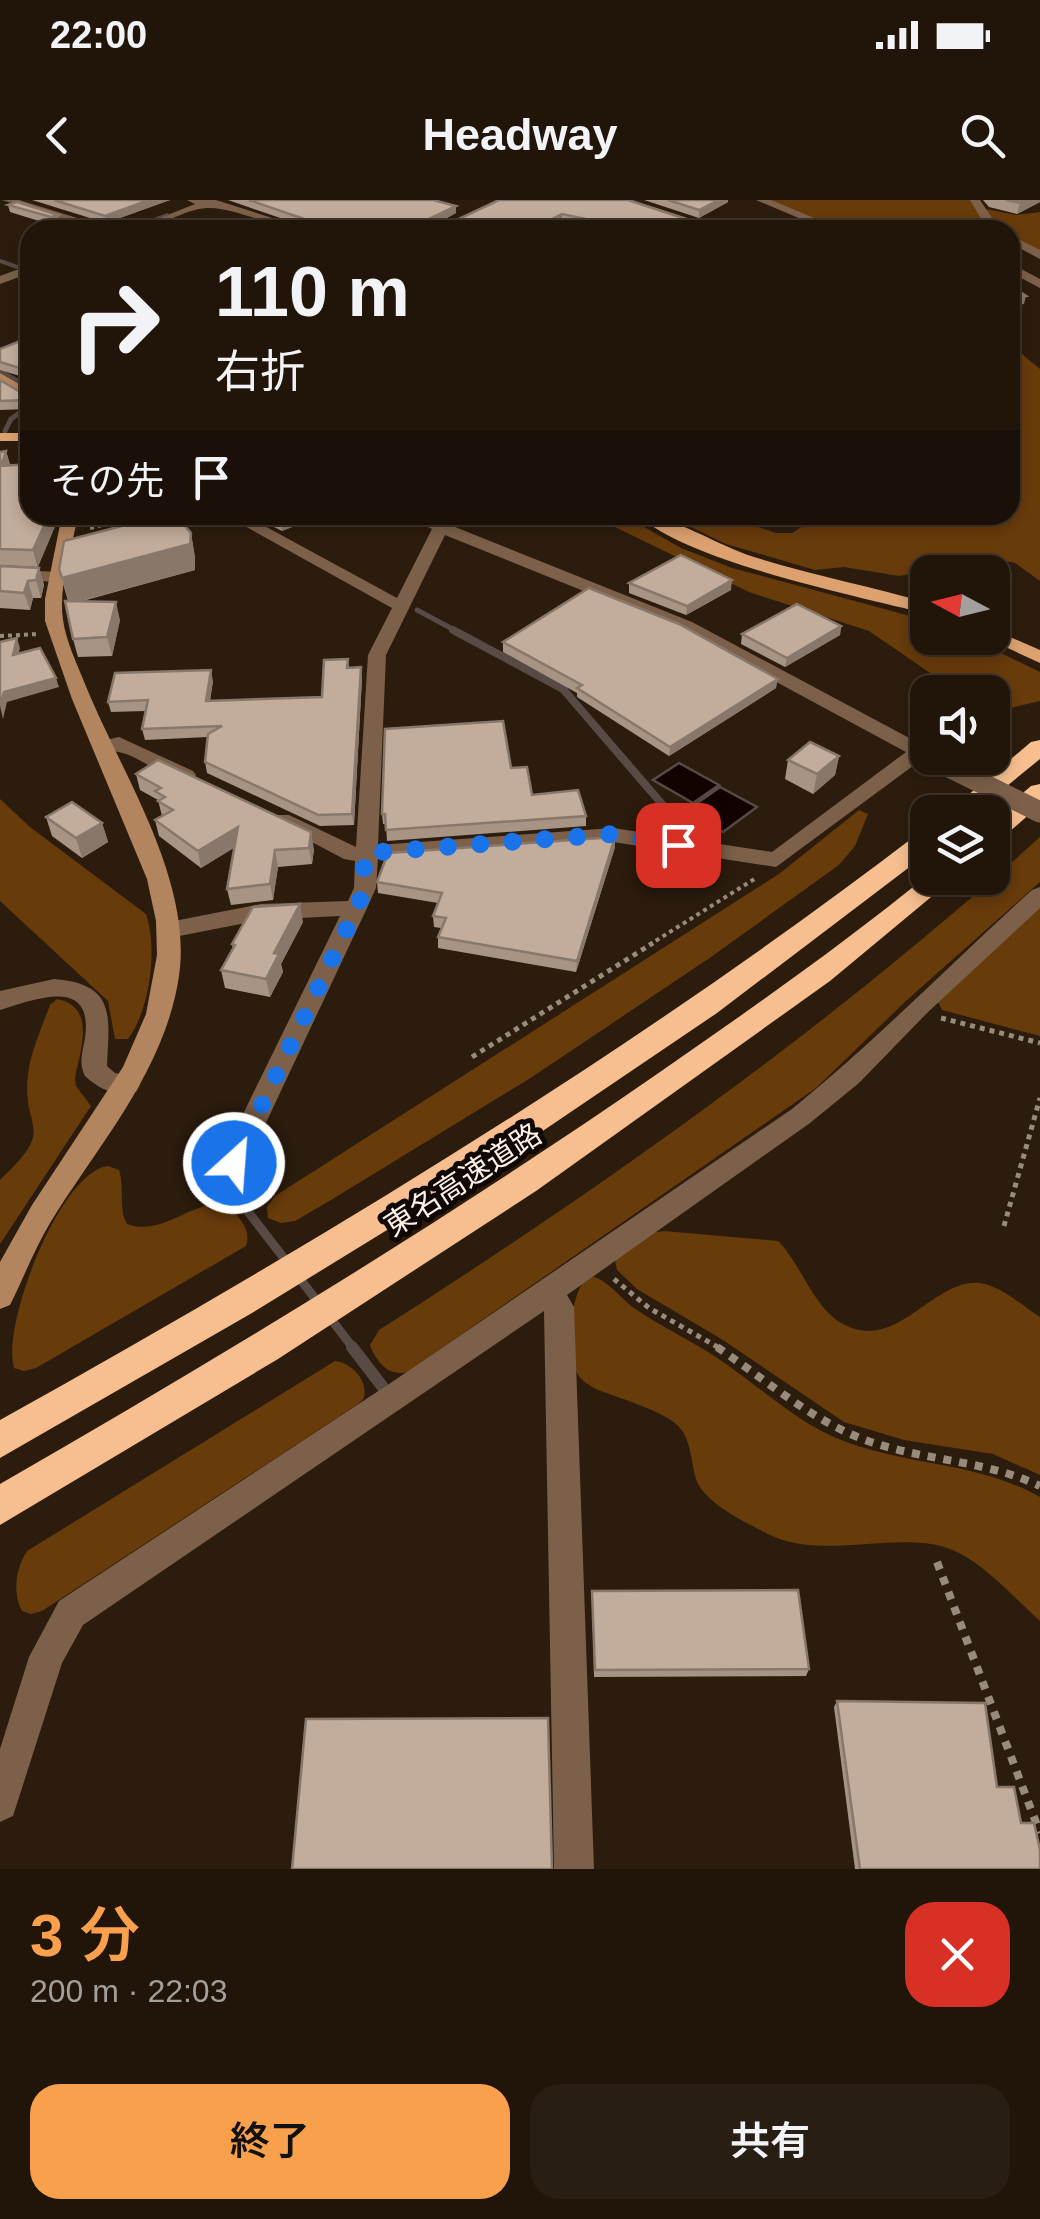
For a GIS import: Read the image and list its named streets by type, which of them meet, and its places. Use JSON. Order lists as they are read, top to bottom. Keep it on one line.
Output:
{"streets":{"highway":["東名高速道路"]},"north":"left","page":{"status":"22:00","header":"Headway","turn":["110 m","右折"],"then":"その先","heading":["3 分","200 m · 22:03"],"buttons":["終了","共有"]}}
